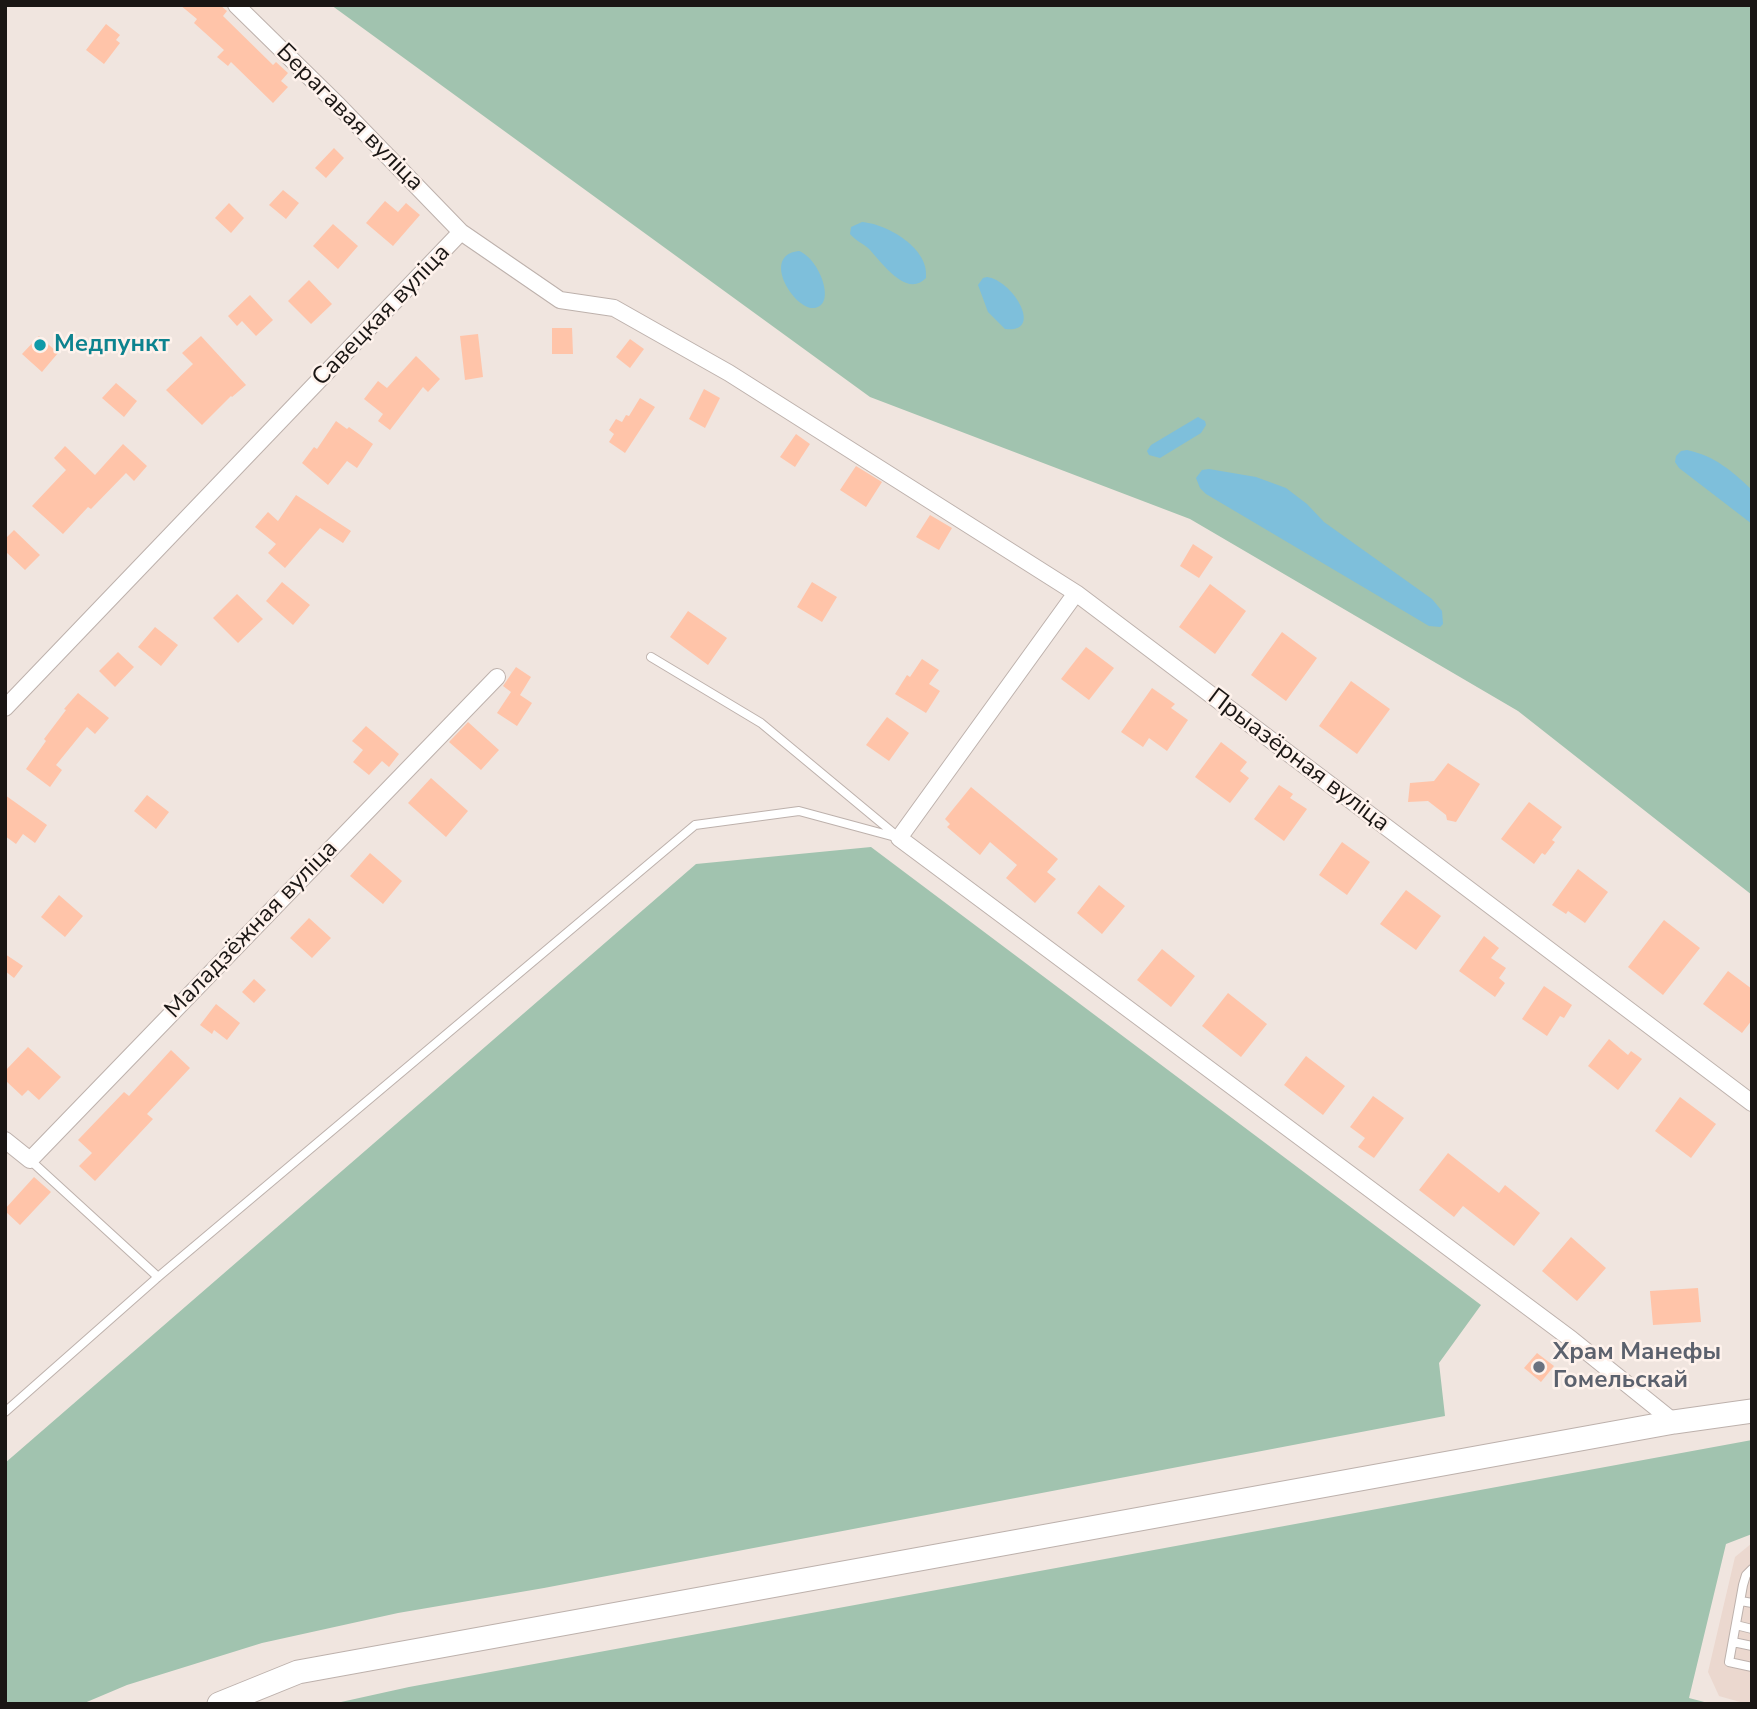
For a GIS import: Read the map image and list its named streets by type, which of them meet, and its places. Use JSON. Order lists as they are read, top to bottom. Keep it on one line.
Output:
{"streets":{"street":["Берагавая вуліца","Савецкая вуліца","Прыазёрная вуліца","Маладзёжная вуліца"]},"crossings":[["Берагавая вуліца","Савецкая вуліца"],["Савецкая вуліца","Прыазёрная вуліца"]],"places":["Медпункт","Храм Манефы Гомельскай"]}
